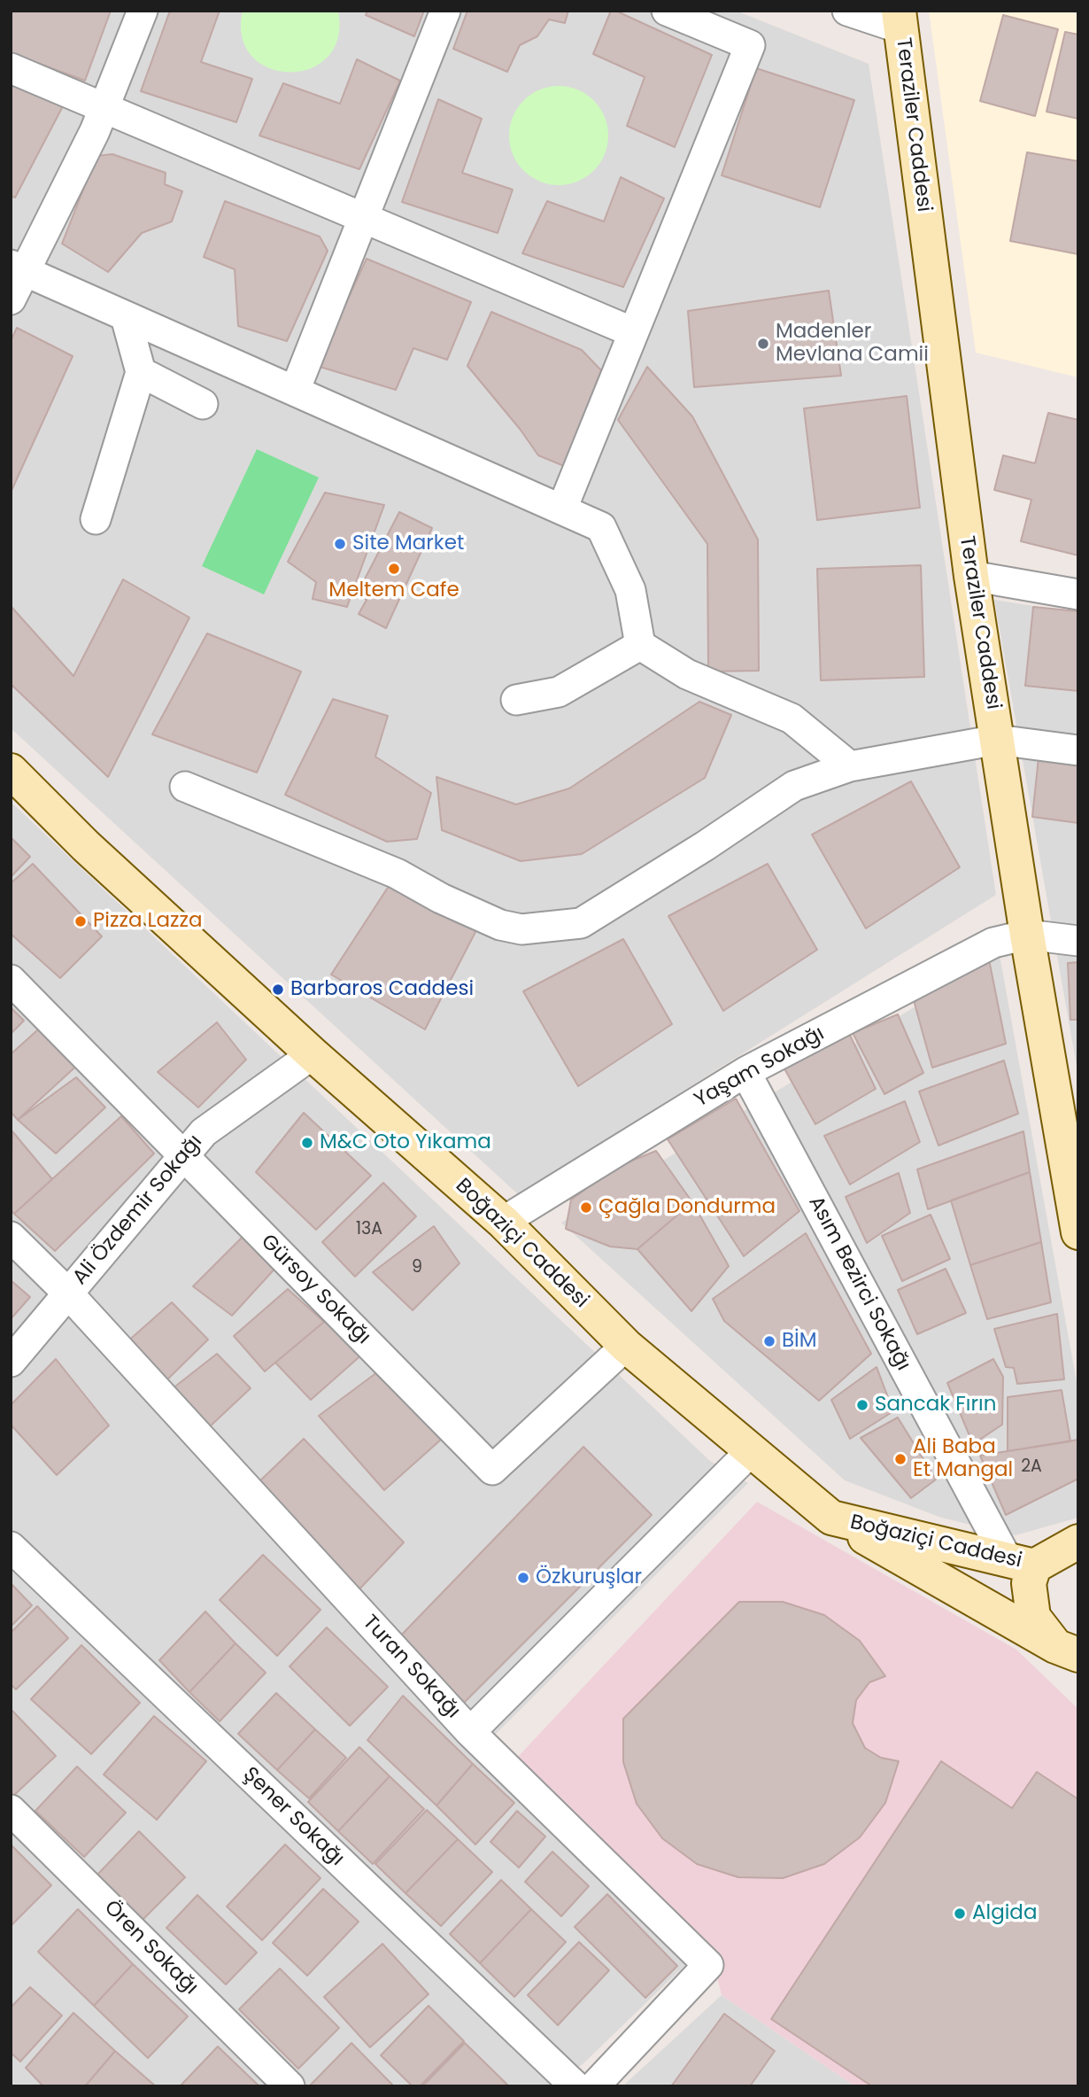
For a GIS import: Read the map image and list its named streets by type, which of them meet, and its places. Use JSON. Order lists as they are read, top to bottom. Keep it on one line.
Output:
{"streets":{"main road":["Teraziler Caddesi","Boğaziçi Caddesi"],"street":["Yaşam Sokağı","Ali Özdemir Sokağı","Asım Bezirci Sokağı","Gürsoy Sokağı","Turan Sokağı","Şener Sokağı","Ören Sokağı"]},"crossings":[["Teraziler Caddesi","Yaşam Sokağı"],["Yaşam Sokağı","Boğaziçi Caddesi"],["Yaşam Sokağı","Asım Bezirci Sokağı"],["Ali Özdemir Sokağı","Boğaziçi Caddesi"],["Ali Özdemir Sokağı","Gürsoy Sokağı"],["Ali Özdemir Sokağı","Turan Sokağı"],["Boğaziçi Caddesi","Asım Bezirci Sokağı"],["Boğaziçi Caddesi","Gürsoy Sokağı"]],"places":["Madenler Mevlana Camii","Site Market","Meltem Cafe","Pizza Lazza","Barbaros Caddesi","M&C Oto Yıkama","Çağla Dondurma","BİM","Sancak Fırın","Ali Baba Et Mangal","Özkuruşlar","Algida"],"house_numbers":["13A","9","2A"]}
